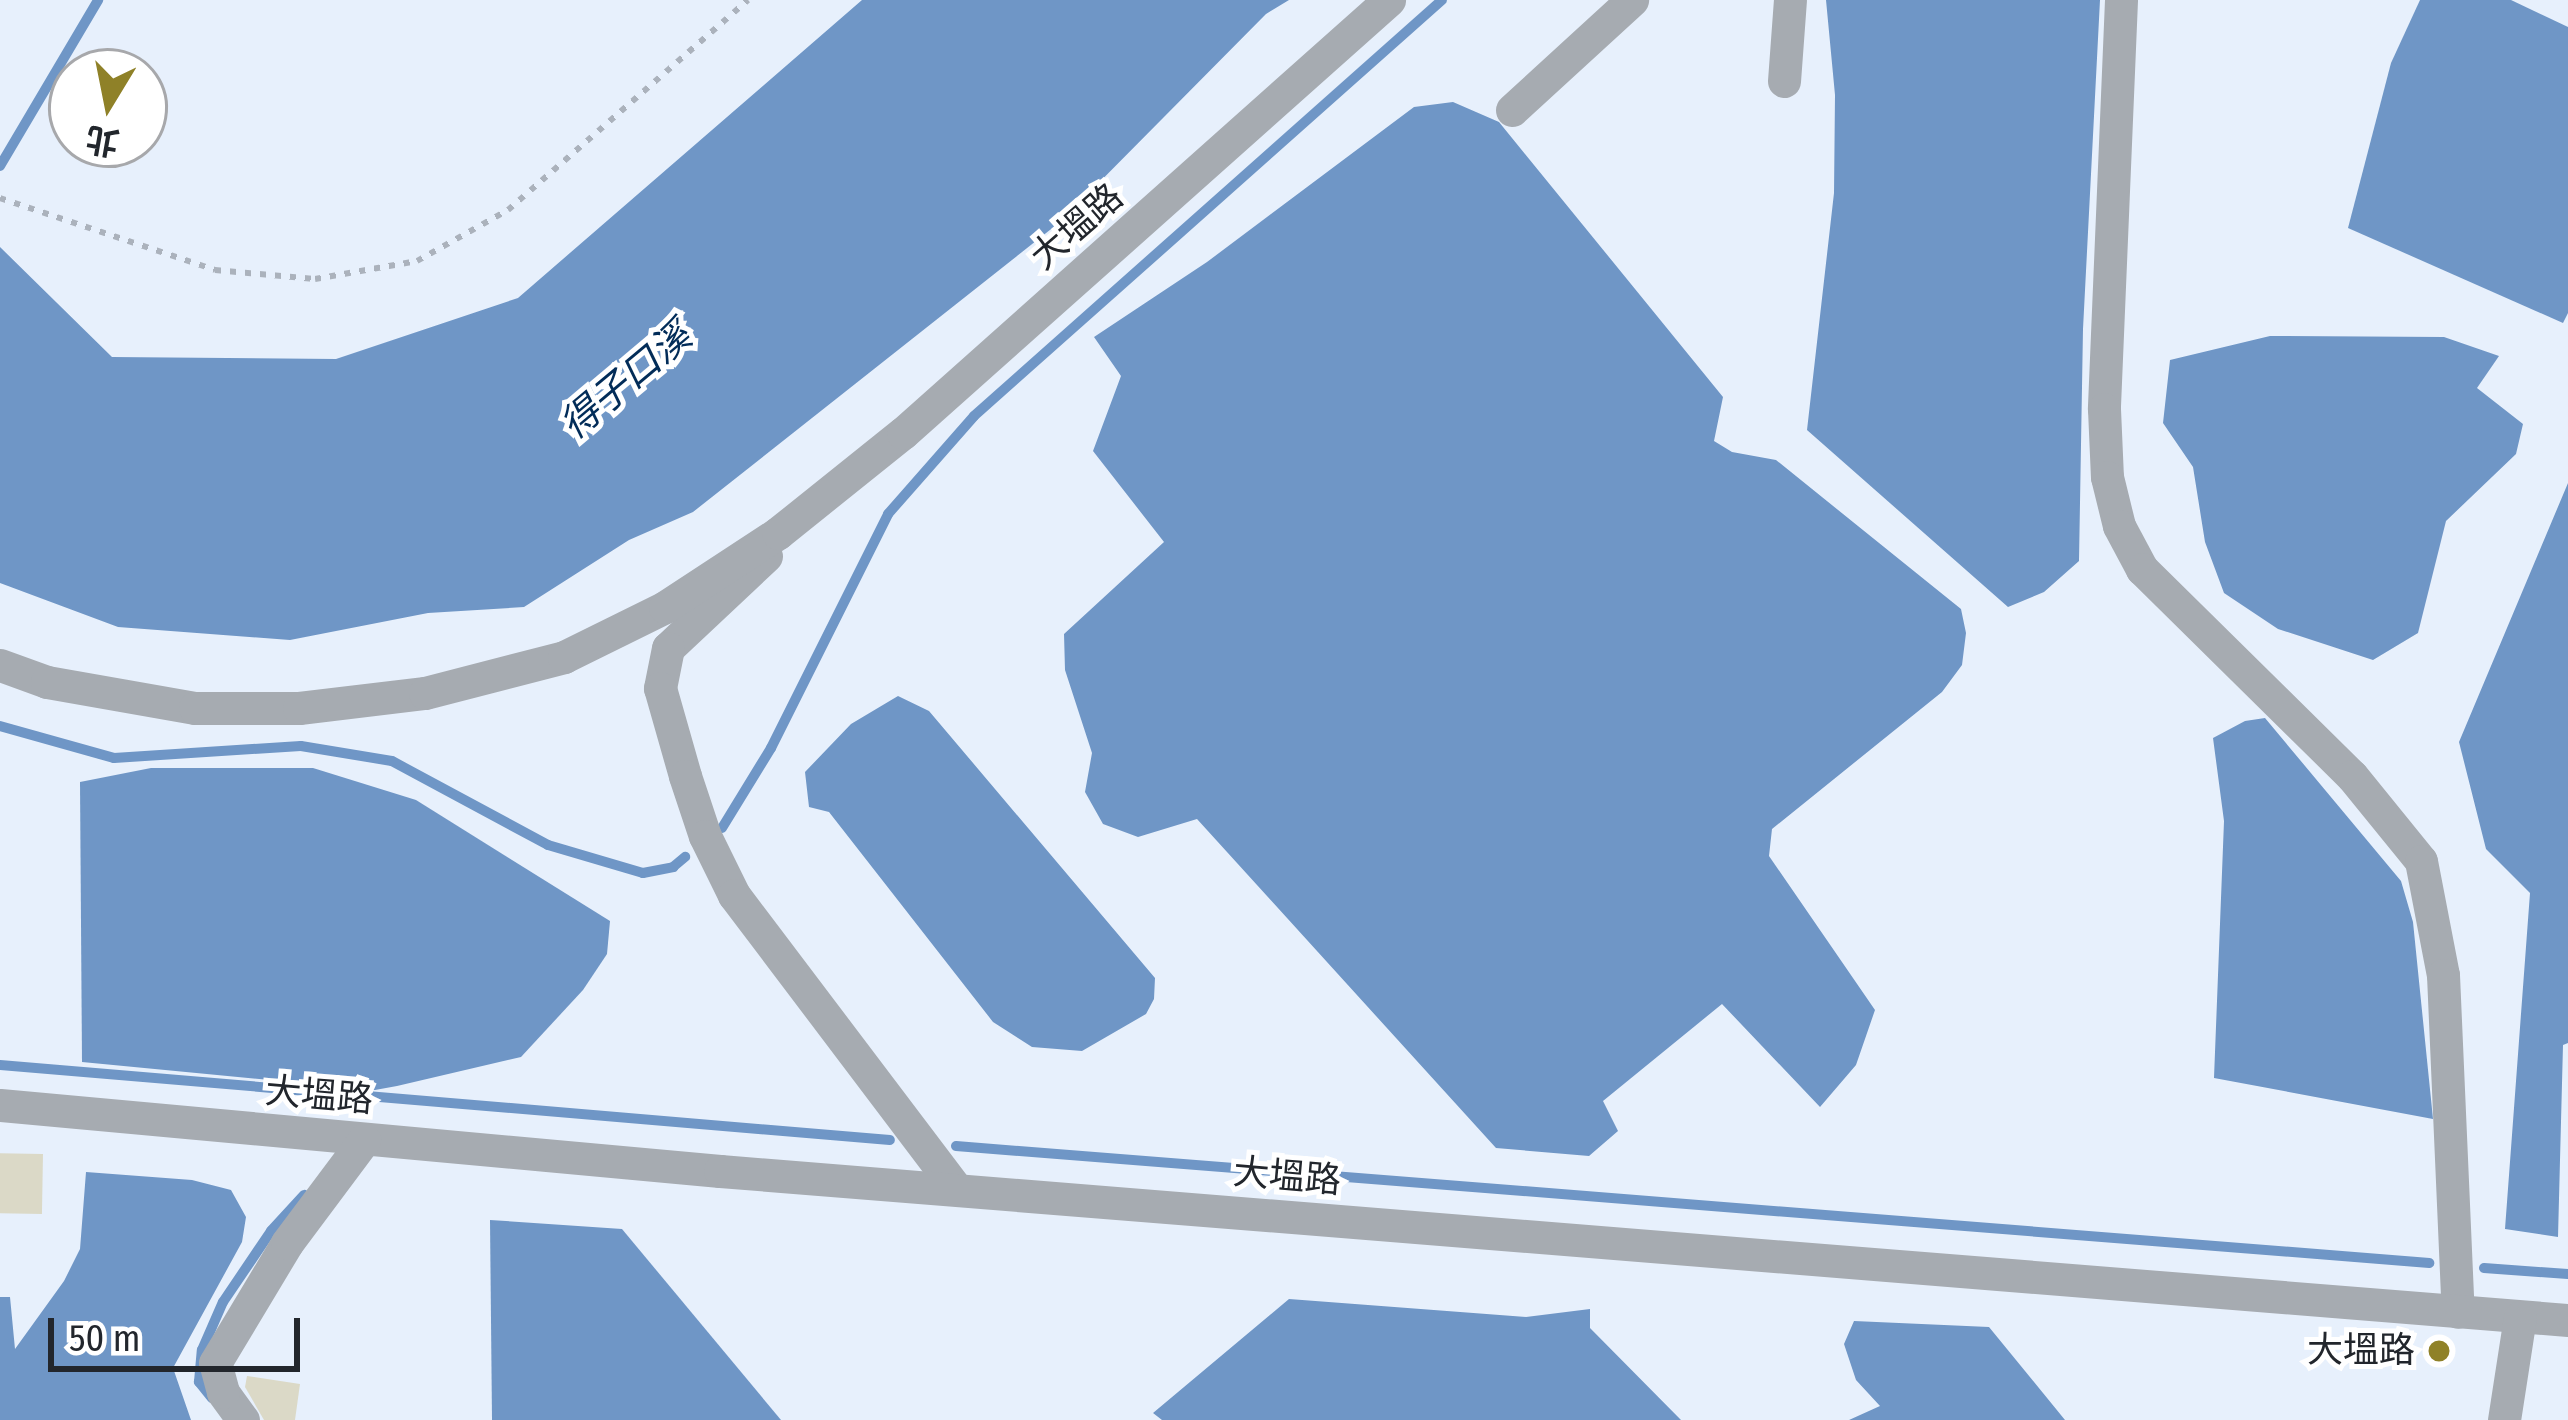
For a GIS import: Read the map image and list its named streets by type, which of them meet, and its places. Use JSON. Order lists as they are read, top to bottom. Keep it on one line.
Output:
{"streets":{"street":["大塭路"]},"water":["得子口溪"],"places":["大塭路"],"scale_bar":"50 m","north":"bottom"}
